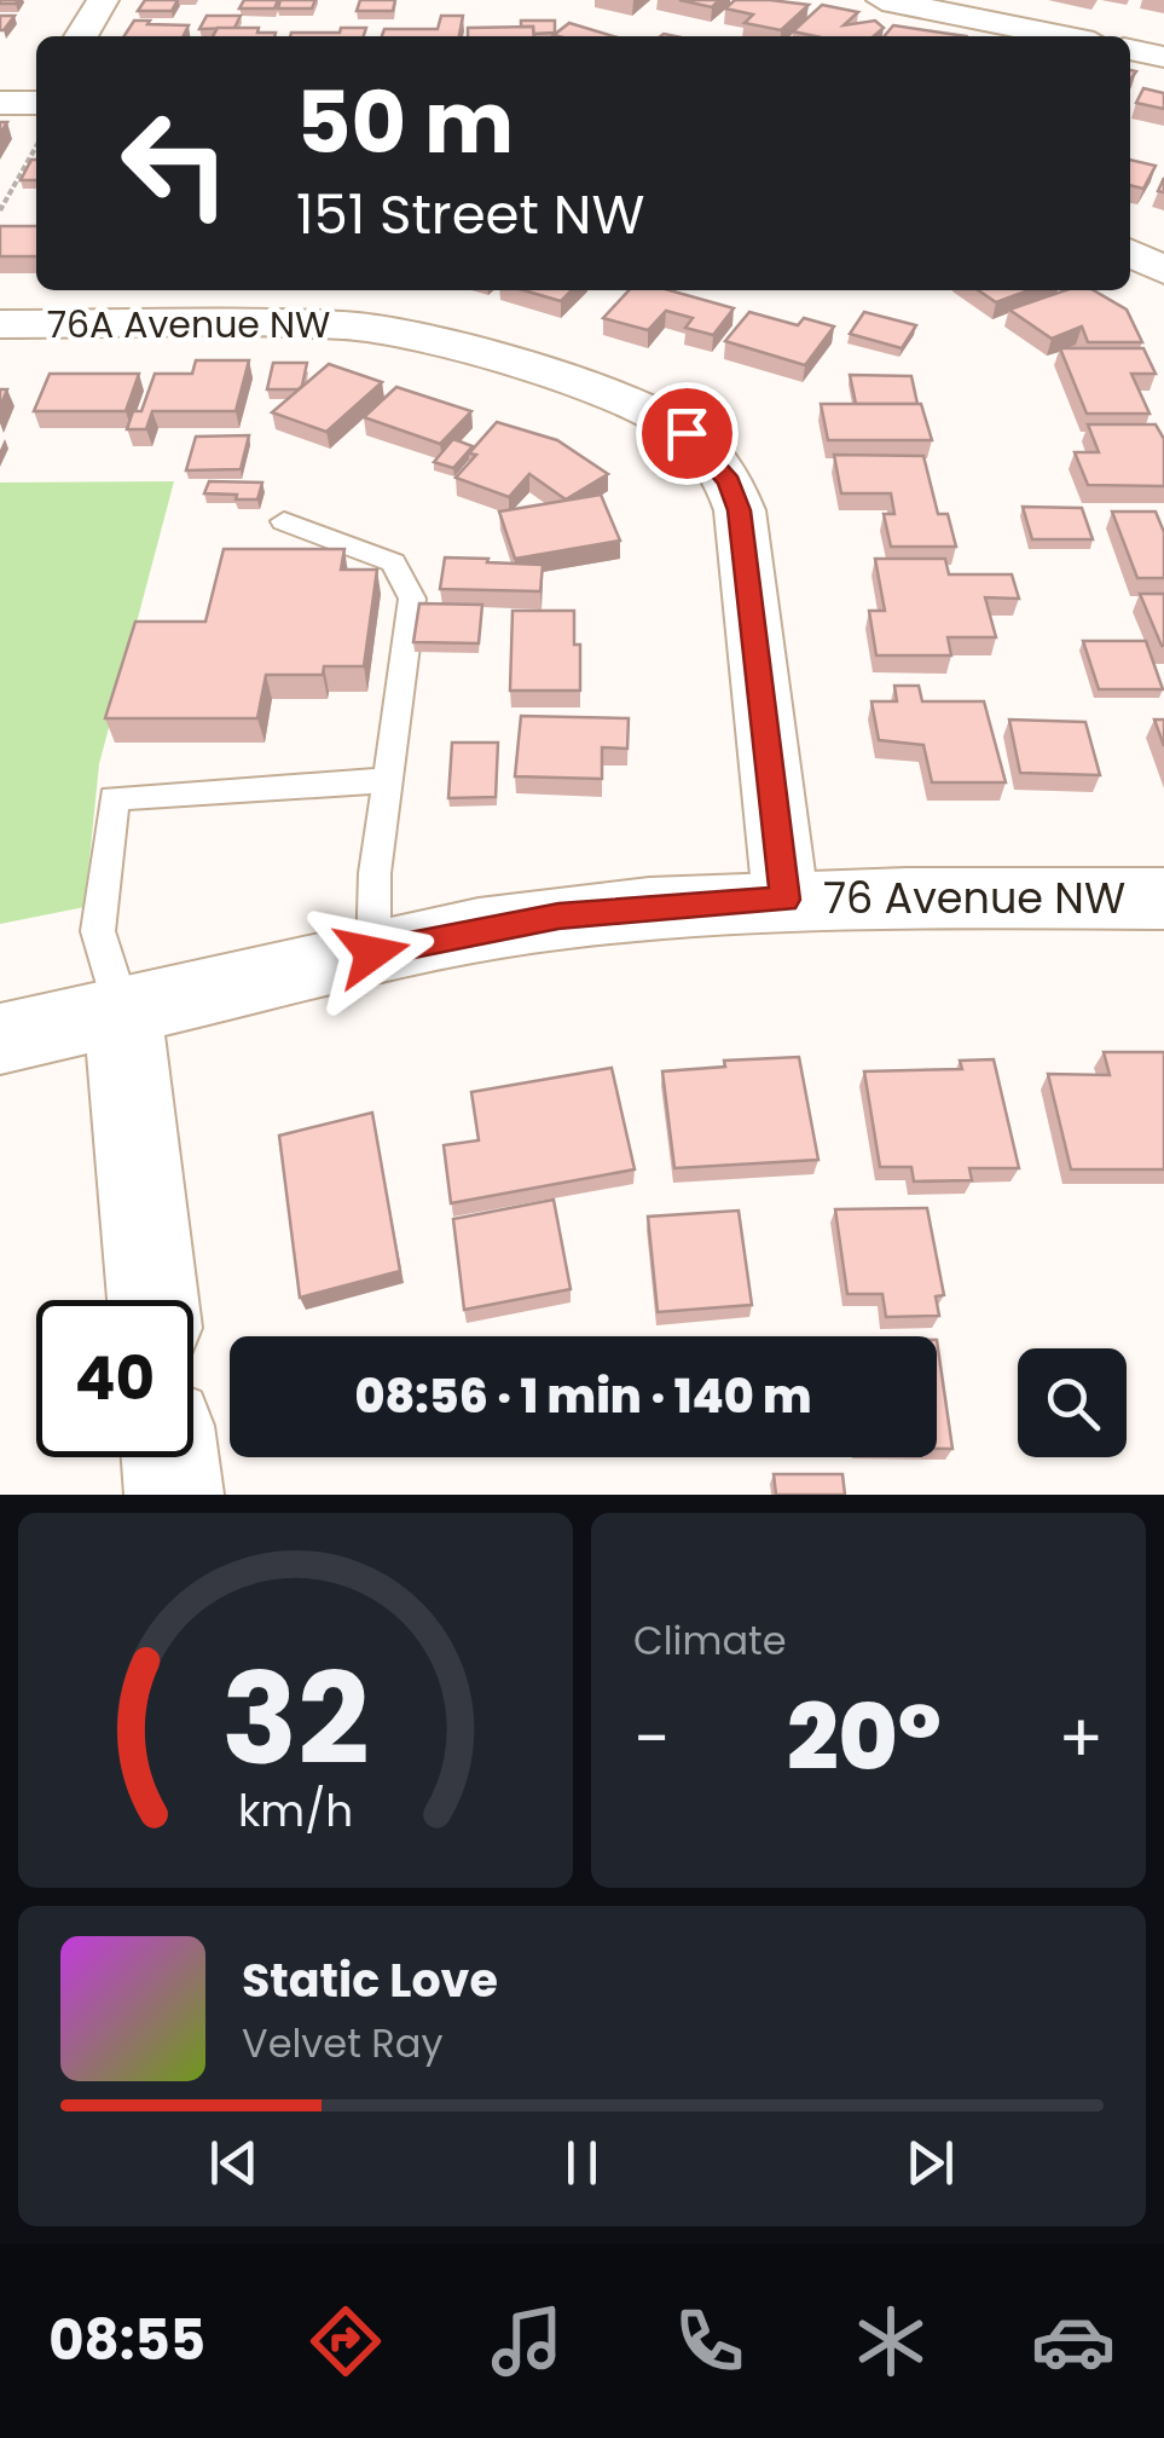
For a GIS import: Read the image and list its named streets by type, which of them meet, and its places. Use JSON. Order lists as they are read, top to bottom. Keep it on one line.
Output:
{"streets":{"street":["76A Avenue NW","76 Avenue NW"]},"crossings":[["76A Avenue NW","76 Avenue NW"]],"page":{"turn":["50 m","151 Street NW"],"limit":"40","trip":"08:56 · 1 min · 140 m","tile":"Climate","heat":["−","20°","+"],"song":["Static Love","Velvet Ray"],"tabs":"08:55","gauge":["32","km/h"]}}
